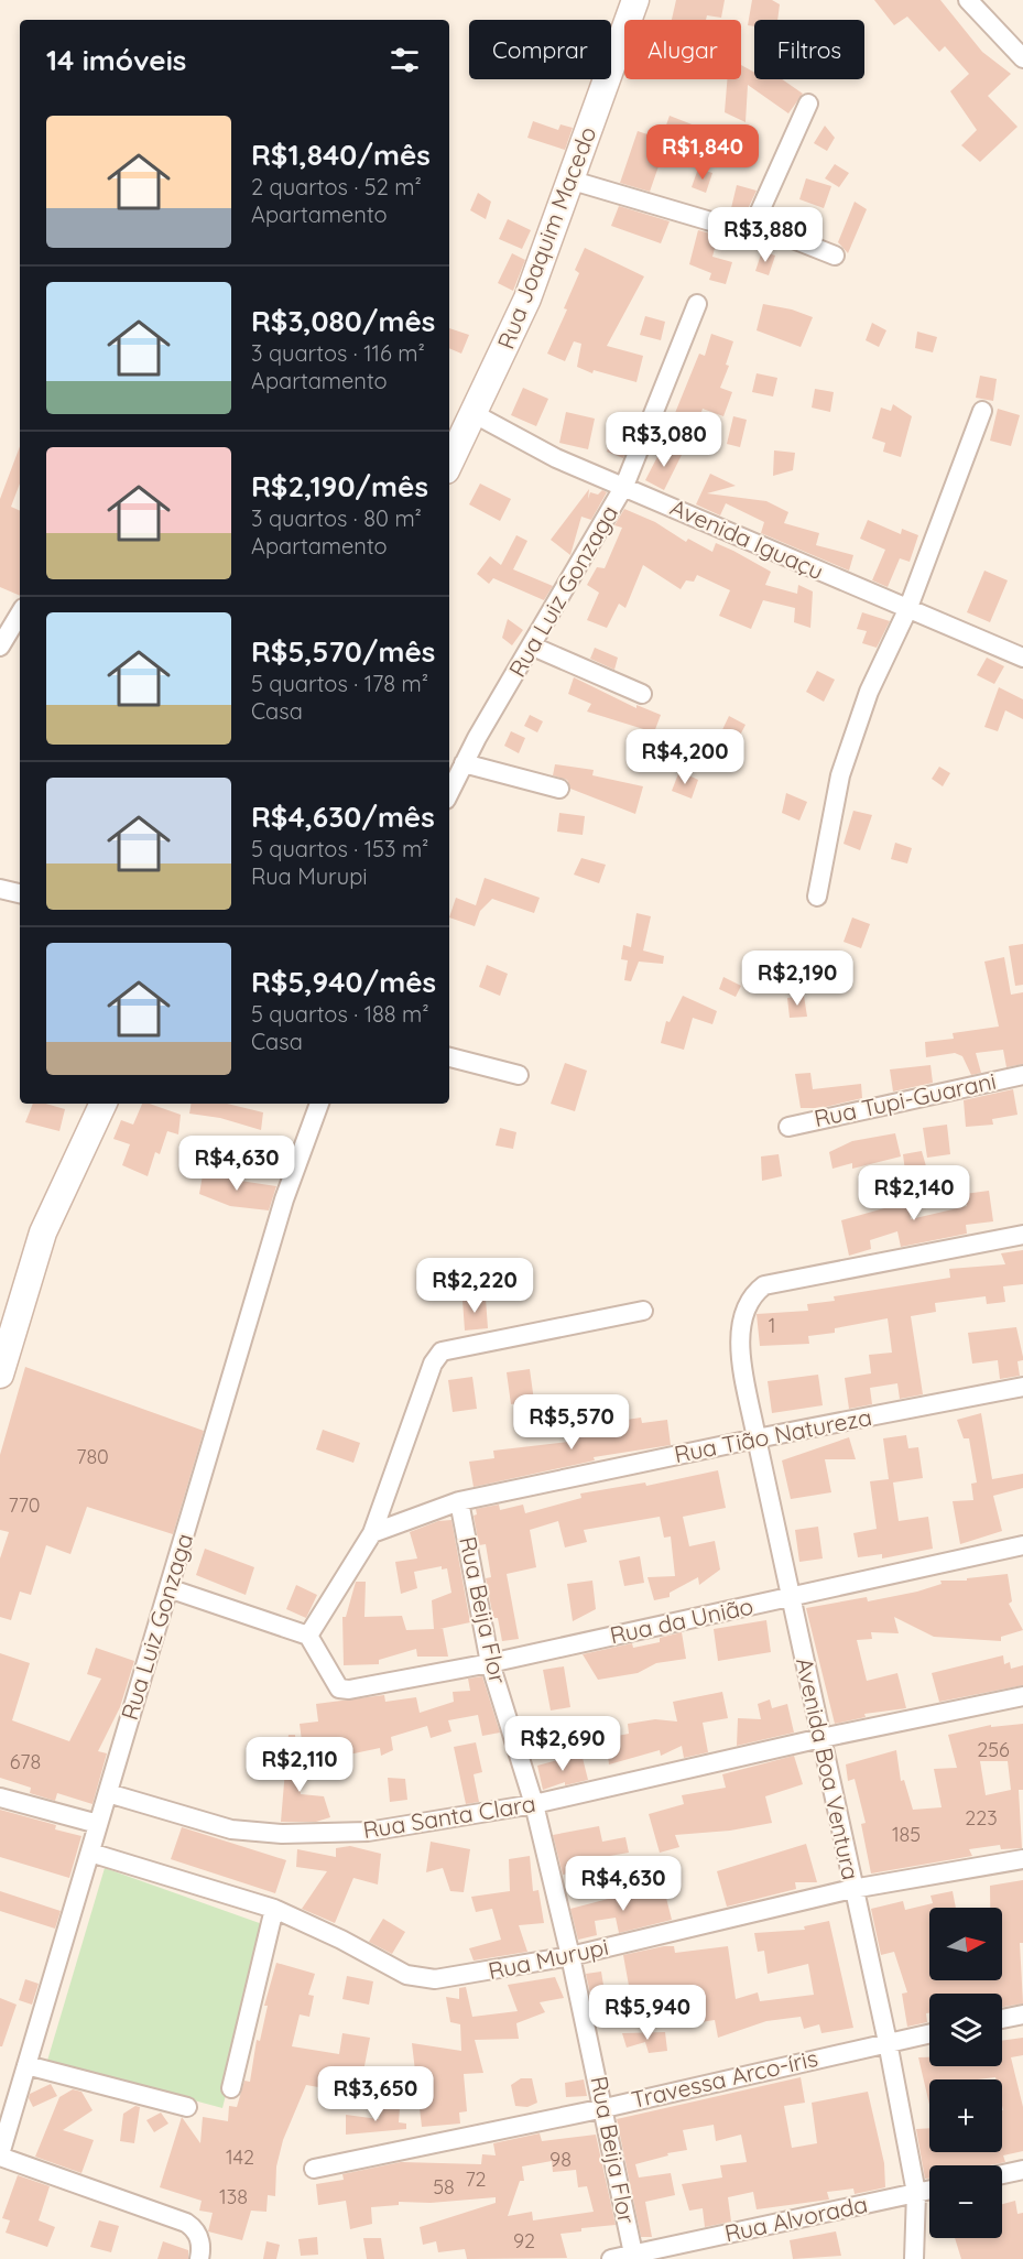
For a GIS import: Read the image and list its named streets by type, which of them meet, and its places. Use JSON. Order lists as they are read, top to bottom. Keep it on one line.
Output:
{"streets":{"street":["Rua Joaquim Macedo","Avenida Iguaçu","Rua Luiz Gonzaga","Rua Tupi-Guarani","Rua Tião Natureza","Rua Beija Flor","Rua da União","Avenida Boa Ventura","Rua Santa Clara","Rua Murupi","Travessa Arco-íris","Rua Alvorada"]},"crossings":[["Rua Joaquim Macedo","Avenida Iguaçu"],["Avenida Iguaçu","Rua Luiz Gonzaga"],["Rua Luiz Gonzaga","Rua Santa Clara"],["Rua Luiz Gonzaga","Rua Murupi"],["Rua Tião Natureza","Rua Beija Flor"],["Rua Tião Natureza","Avenida Boa Ventura"],["Rua Beija Flor","Rua da União"],["Rua Beija Flor","Rua Santa Clara"],["Rua Beija Flor","Rua Murupi"],["Rua Beija Flor","Travessa Arco-íris"],["Rua Beija Flor","Rua Alvorada"],["Rua da União","Avenida Boa Ventura"],["Avenida Boa Ventura","Rua Santa Clara"],["Avenida Boa Ventura","Rua Murupi"],["Avenida Boa Ventura","Travessa Arco-íris"],["Avenida Boa Ventura","Rua Alvorada"]],"house_numbers":["1","780","770","256","678","223","185","142","98","72","58","138","92"],"north":"right","page":{"chip":["Comprar","Alugar","Filtros"],"heading":"14 imóveis","list":[{"name":"R$1,840/mês","note":"2 quartos · 52 m² · Apartamento"},{"name":"R$3,080/mês","note":"3 quartos · 116 m² · Apartamento"},{"name":"R$2,190/mês","note":"3 quartos · 80 m² · Apartamento"},{"name":"R$5,570/mês","note":"5 quartos · 178 m² · Casa"},{"name":"R$4,630/mês","note":"5 quartos · 153 m² · Rua Murupi"},{"name":"R$5,940/mês","note":"5 quartos · 188 m² · Casa"}],"price":["R$1,840","R$3,880","R$3,080","R$4,200","R$2,190","R$4,630","R$2,140","R$2,220","R$5,570","R$2,690","R$2,110","R$4,630","R$5,940","R$3,650"],"map_buttons":["+","−"]}}
